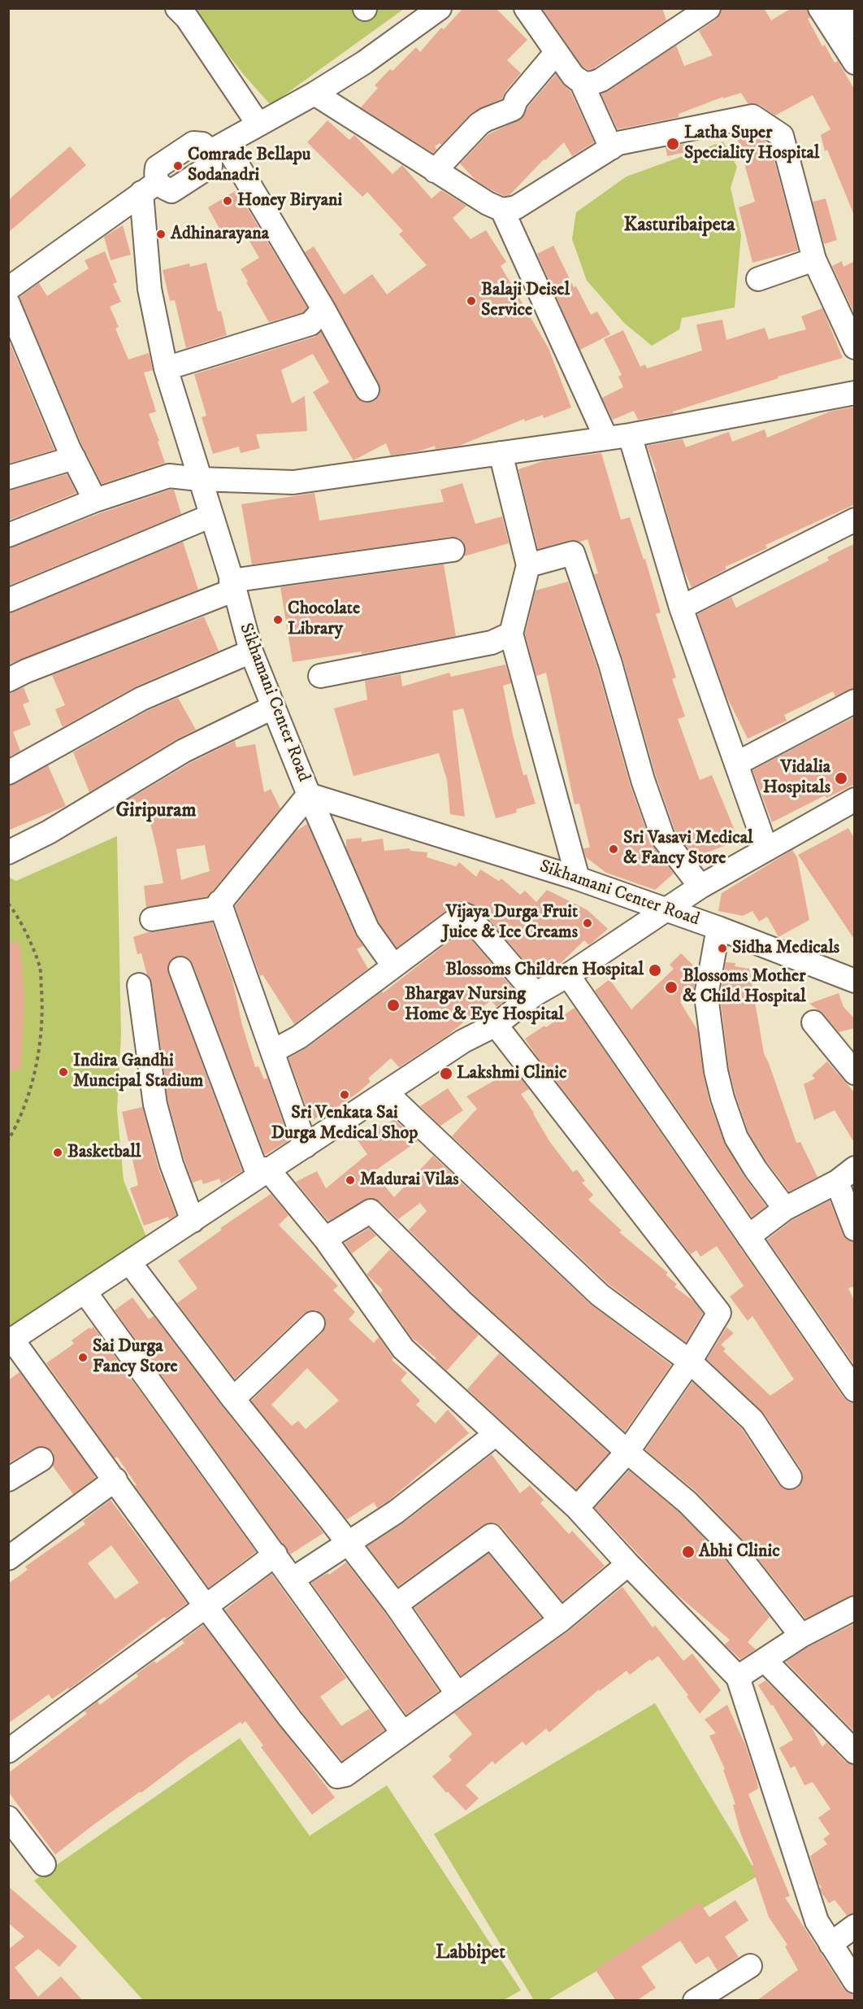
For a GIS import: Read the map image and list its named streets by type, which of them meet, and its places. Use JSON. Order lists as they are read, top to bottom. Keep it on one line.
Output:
{"streets":{"street":["Sikhamani Center Road"]},"districts":["Kasturibaipeta","Giripuram","Labbipet"],"places":["Latha Super Speciality Hospital","Comrade Bellapu Sodanadri","Honey Biryani","Adhinarayana","Balaji Deisel Service","Chocolate Library","Vidalia Hospitals","Sri Vasavi Medical & Fancy Store","Vijaya Durga Fruit Juice & Ice Creams","Sidha Medicals","Blossoms Children Hospital","Blossoms Mother & Child Hospital","Bhargav Nursing Home & Eye Hospital","Indira Gandhi Muncipal Stadium","Lakshmi Clinic","Sri Venkata Sai Durga Medical Shop","Basketball","Madurai Vilas","Sai Durga Fancy Store","Abhi Clinic"]}
